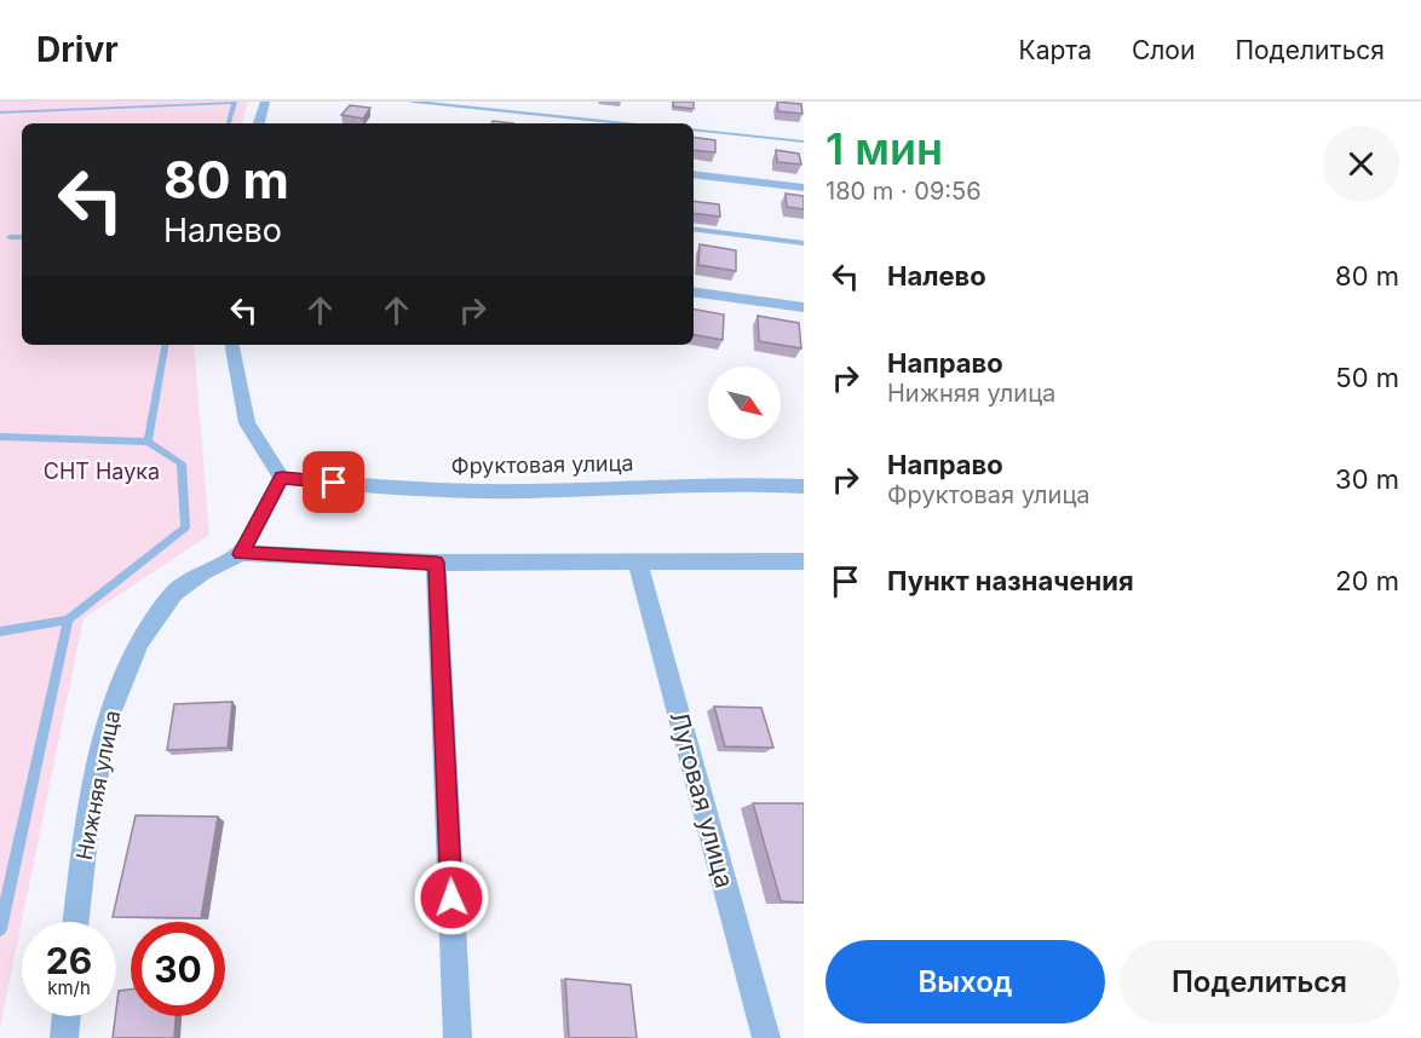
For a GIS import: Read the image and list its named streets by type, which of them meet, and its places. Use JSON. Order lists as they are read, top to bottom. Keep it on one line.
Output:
{"streets":{"street":["Фруктовая улица","Нижняя улица","Луговая улица"]},"parks":["СНТ Наука"],"north":"bottom right","page":{"header":"Drivr","nav":["Карта","Слои","Поделиться"],"heading":["1 мин","180 m · 09:56"],"turn":["80 m","Налево"],"list":[{"name":"Налево","value":"80 m"},{"name":"Направо","note":"Нижняя улица","value":"50 m"},{"name":"Направо","note":"Фруктовая улица","value":"30 m"},{"name":"Пункт назначения","value":"20 m"}],"speed":"26 km/h","limit":"30","buttons":["Выход","Поделиться"]}}
